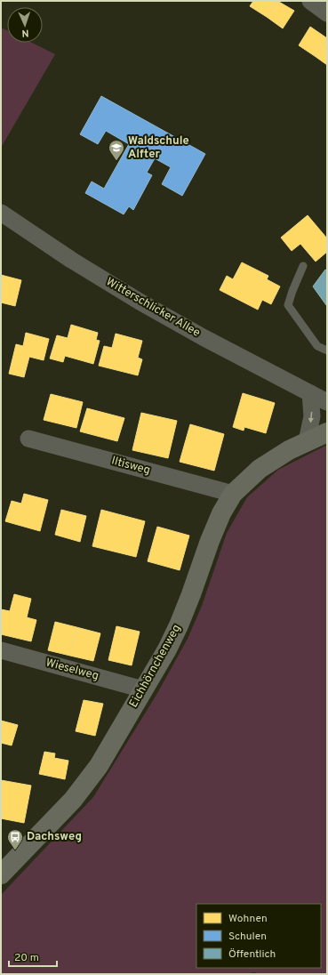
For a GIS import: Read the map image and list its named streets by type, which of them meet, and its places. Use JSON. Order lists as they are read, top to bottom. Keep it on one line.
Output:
{"streets":{"street":["Witterschlicker Allee","Iltisweg","Eichhörnchenweg","Wieselweg"]},"crossings":[["Iltisweg","Eichhörnchenweg"],["Eichhörnchenweg","Wieselweg"]],"places":{"school or university":["Waldschule Alfter"],"bus stop":["Dachsweg"]},"legend":["Wohnen","Schulen","Öffentlich"],"scale_bar":"20 m","north":"bottom"}
